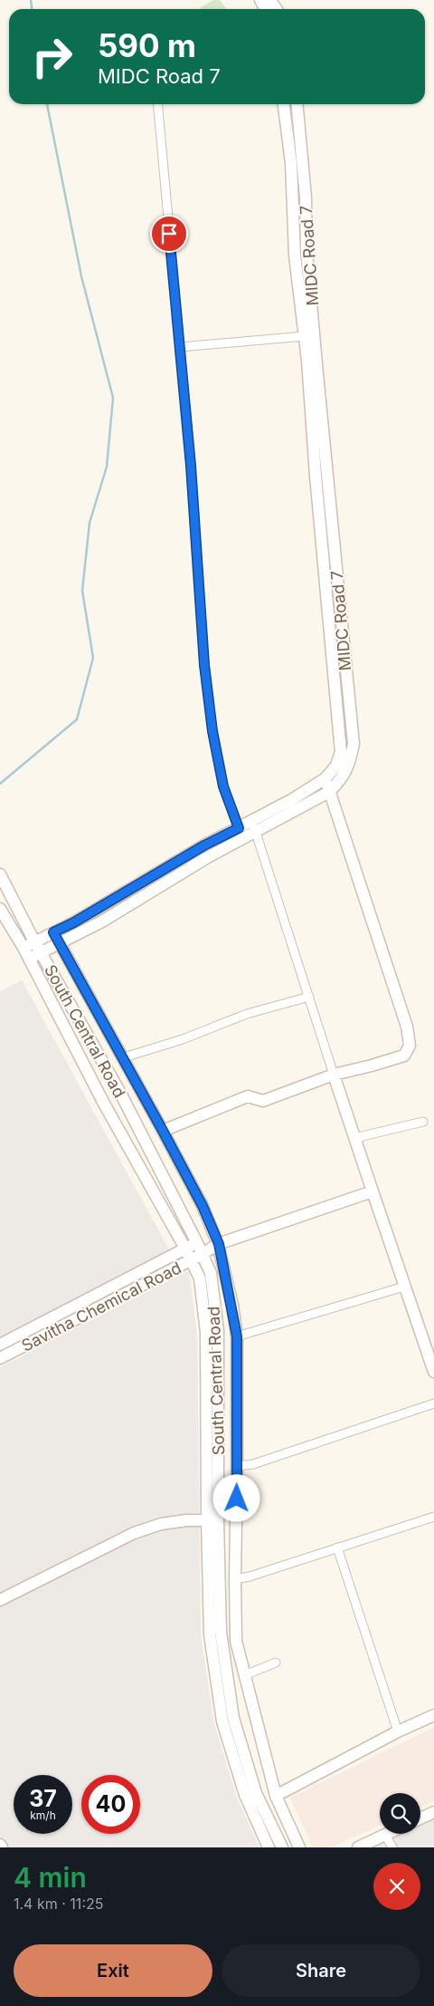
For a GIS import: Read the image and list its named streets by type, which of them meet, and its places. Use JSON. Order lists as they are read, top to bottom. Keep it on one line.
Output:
{"streets":{"street":["MIDC Road 7","South Central Road","Savitha Chemical Road"]},"crossings":[["MIDC Road 7","South Central Road"],["South Central Road","Savitha Chemical Road"]],"page":{"turn":["590 m","MIDC Road 7"],"speed":"37 km/h","limit":"40","heading":["4 min","1.4 km · 11:25"],"buttons":["Exit","Share"]}}
